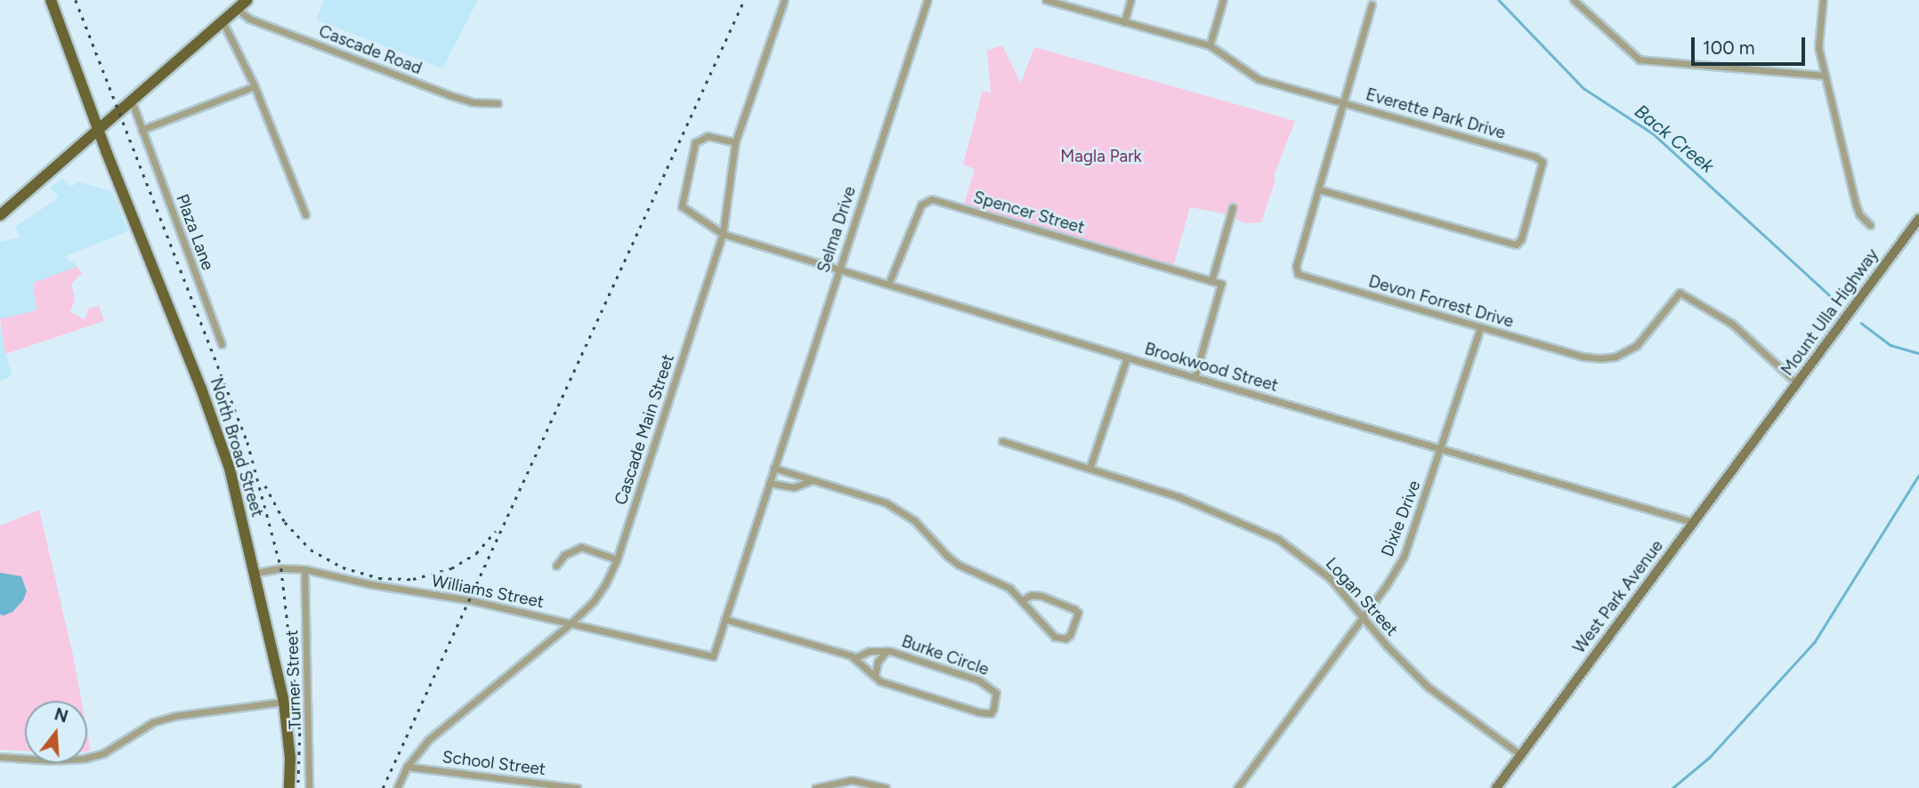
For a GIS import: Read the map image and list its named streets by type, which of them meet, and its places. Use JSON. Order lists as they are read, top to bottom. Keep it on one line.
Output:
{"streets":{"main road":["Mount Ulla Highway","North Broad Street","West Park Avenue"],"street":["Cascade Road","Everette Park Drive","Spencer Street","Selma Drive","Plaza Lane","Devon Forrest Drive","Brookwood Street","Cascade Main Street","Dixie Drive","Williams Street","Logan Street","Burke Circle","Turner Street","School Street"]},"crossings":[["Everette Park Drive","Devon Forrest Drive"],["Spencer Street","Brookwood Street"],["Selma Drive","Brookwood Street"],["Selma Drive","Williams Street"],["Selma Drive","Burke Circle"],["Devon Forrest Drive","Mount Ulla Highway"],["Devon Forrest Drive","Dixie Drive"],["Mount Ulla Highway","West Park Avenue"],["Brookwood Street","Cascade Main Street"],["Brookwood Street","Dixie Drive"],["Brookwood Street","West Park Avenue"],["Cascade Main Street","Williams Street"],["Cascade Main Street","School Street"],["North Broad Street","Williams Street"],["Dixie Drive","Logan Street"],["Williams Street","Turner Street"],["Logan Street","West Park Avenue"]],"water":["Back Creek"],"parks":["Magla Park"],"scale_bar":"100 m","north":"top"}
